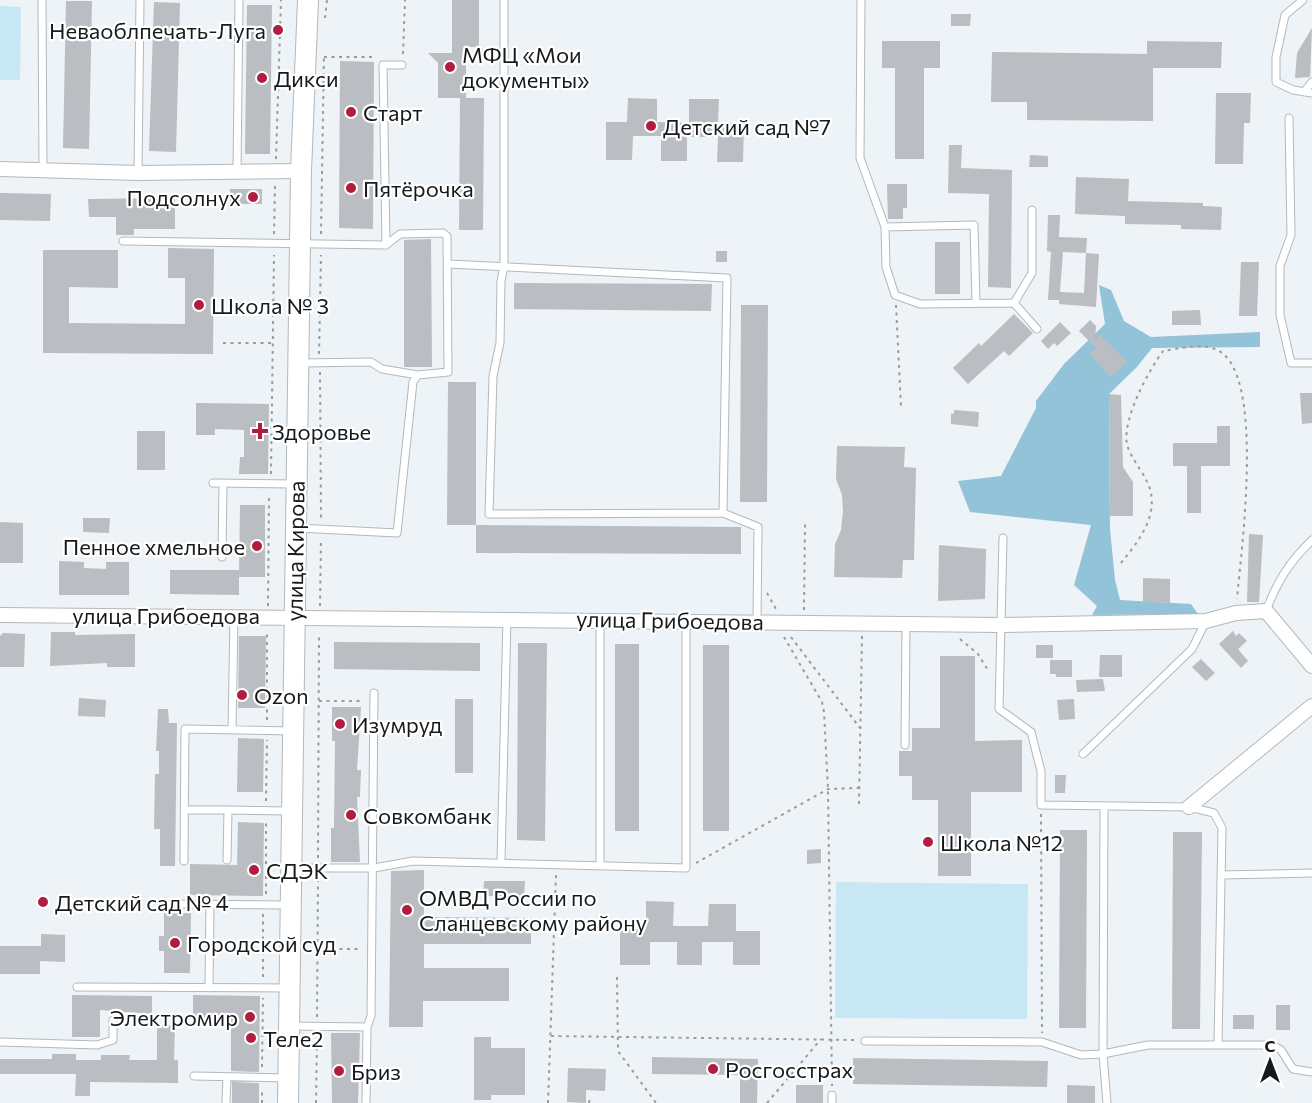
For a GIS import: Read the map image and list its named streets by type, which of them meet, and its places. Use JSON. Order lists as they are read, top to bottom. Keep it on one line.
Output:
{"streets":{"street":["улица Кирова","улица Грибоедова"]},"crossings":[["улица Кирова","улица Грибоедова"]],"places":{"other":["Неваоблпечать-Луга","МФЦ «Мои документы»","Дикси","Старт","Детский сад №7","Пятёрочка","Подсолнух","Школа № 3","Пенное хмельное","Ozon","Изумруд","Совкомбанк","Школа №12","СДЭК","Детский сад № 4","ОМВД России по Сланцевскому району","Городской суд","Электромир","Теле2","Росгосстрах","Бриз"],"health":["Здоровье"]},"north":"top"}
